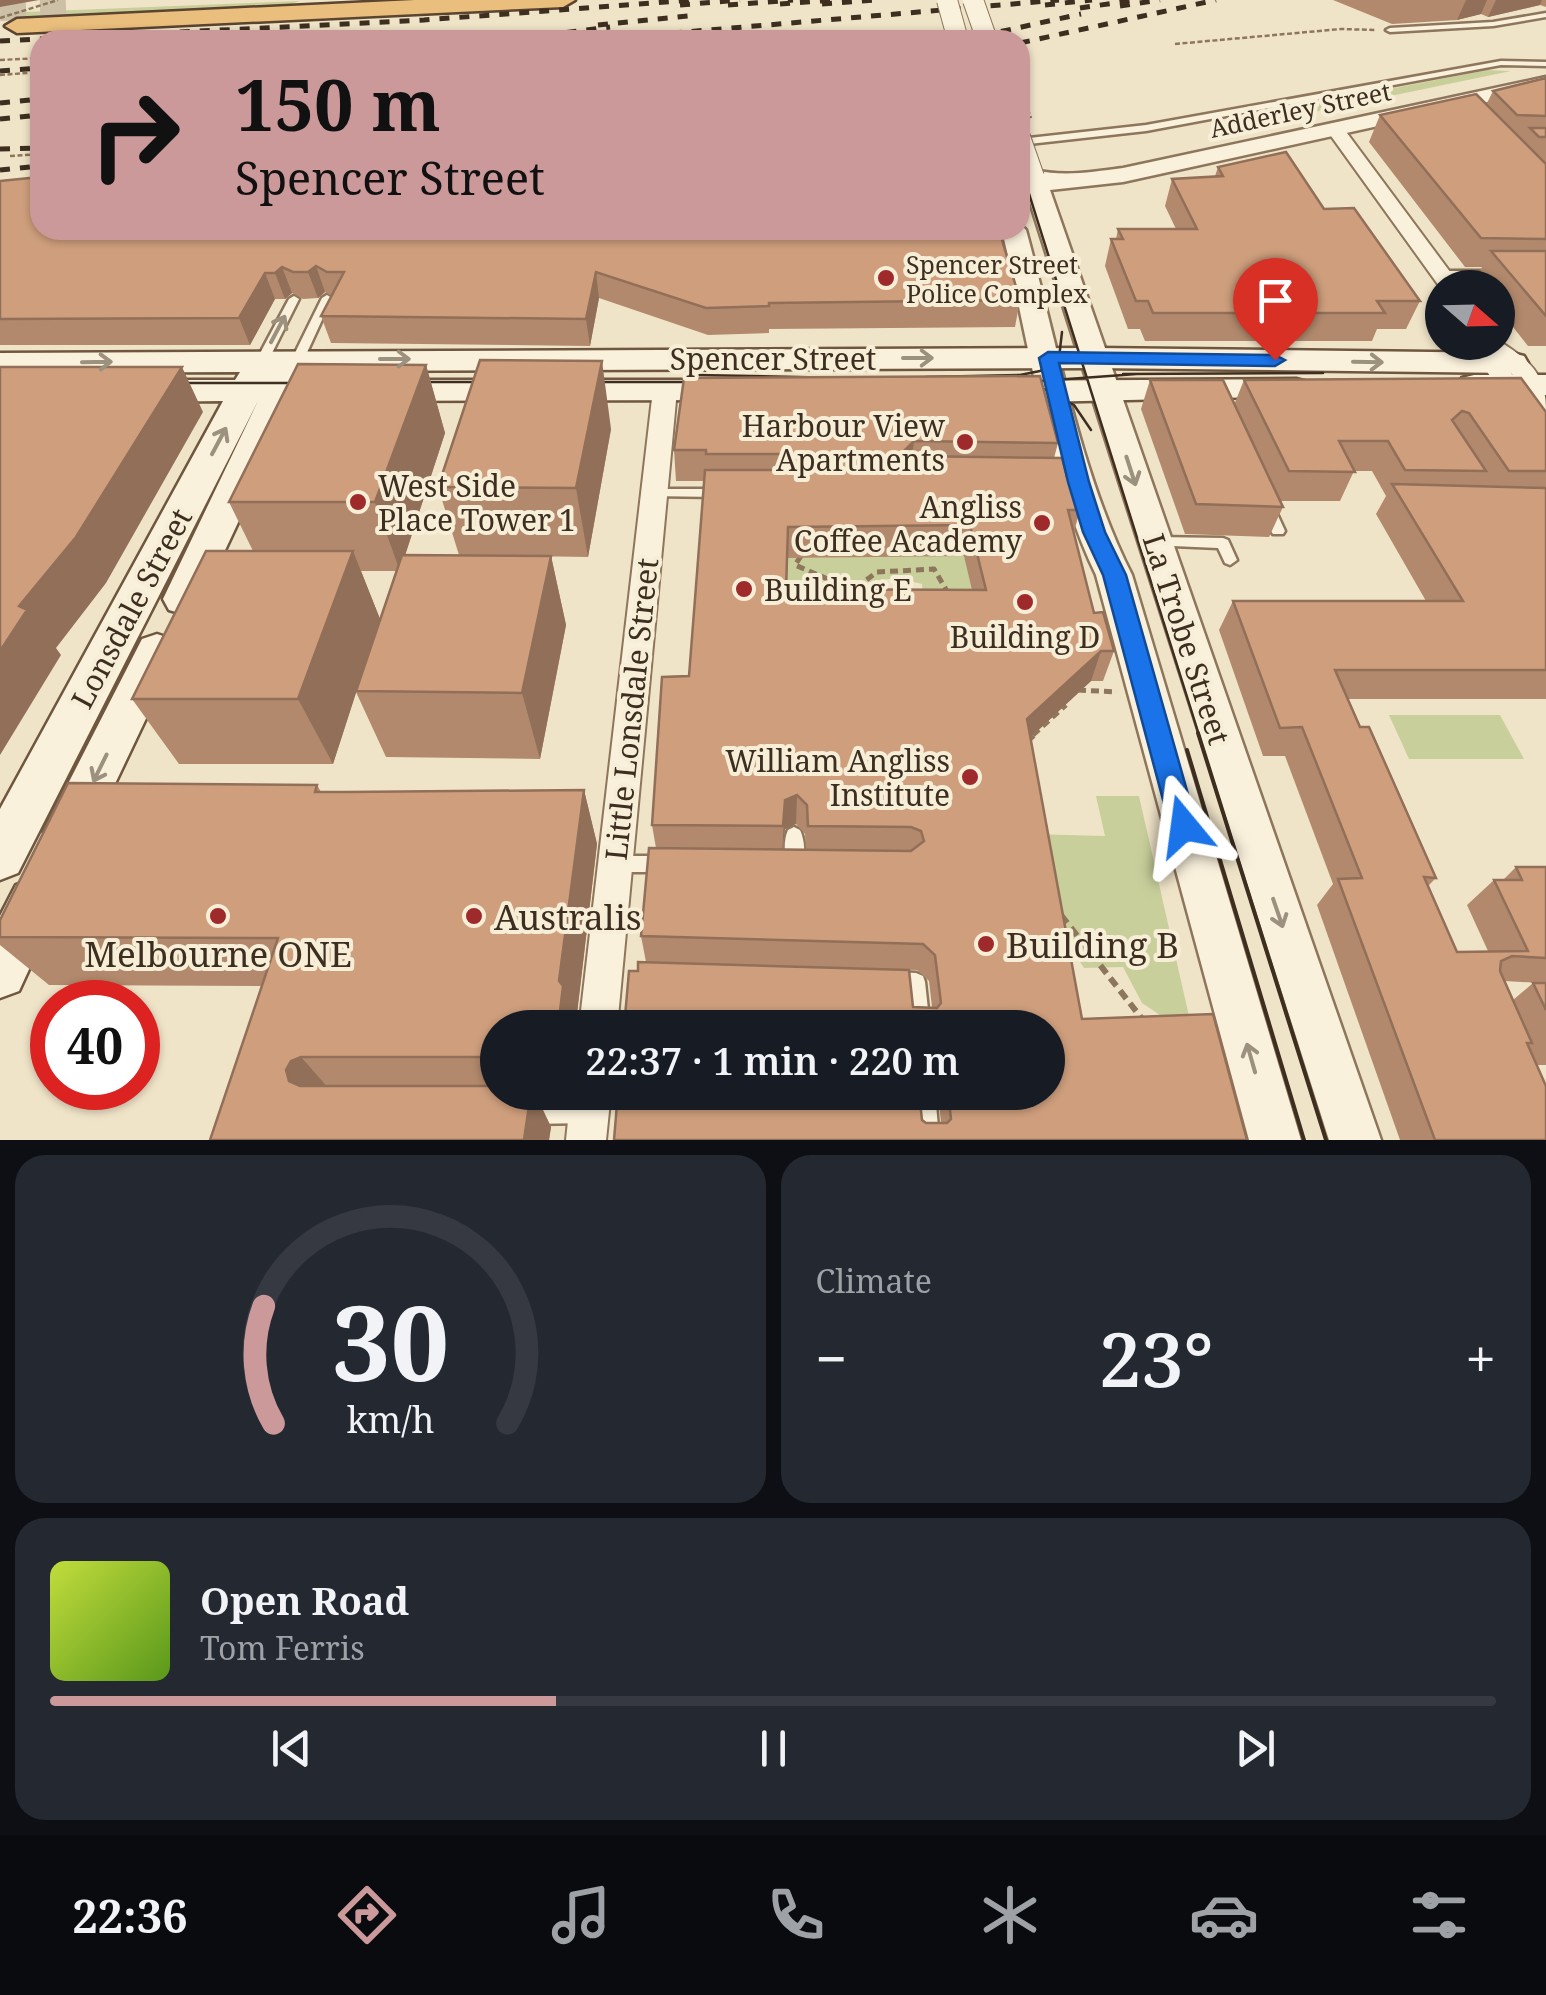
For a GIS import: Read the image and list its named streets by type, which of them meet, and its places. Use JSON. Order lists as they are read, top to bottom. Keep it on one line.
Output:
{"streets":{"main road":["Spencer Street","Lonsdale Street"],"street":["Adderley Street","La Trobe Street","Little Lonsdale Street"]},"crossings":[["Adderley Street","La Trobe Street"],["Spencer Street","Lonsdale Street"],["Spencer Street","La Trobe Street"],["Spencer Street","Little Lonsdale Street"]],"places":["Spencer Street Police Complex","Harbour View Apartments","West Side Place Tower 1","Angliss Coffee Academy","Building E","Building D","William Angliss Institute","Melbourne ONE","Australis","Building B"],"north":"right","page":{"turn":["150 m","Spencer Street"],"limit":"40","trip":"22:37 · 1 min · 220 m","tile":"Climate","heat":["−","23°","+"],"song":["Open Road","Tom Ferris"],"tabs":"22:36","gauge":["30","km/h"]}}
